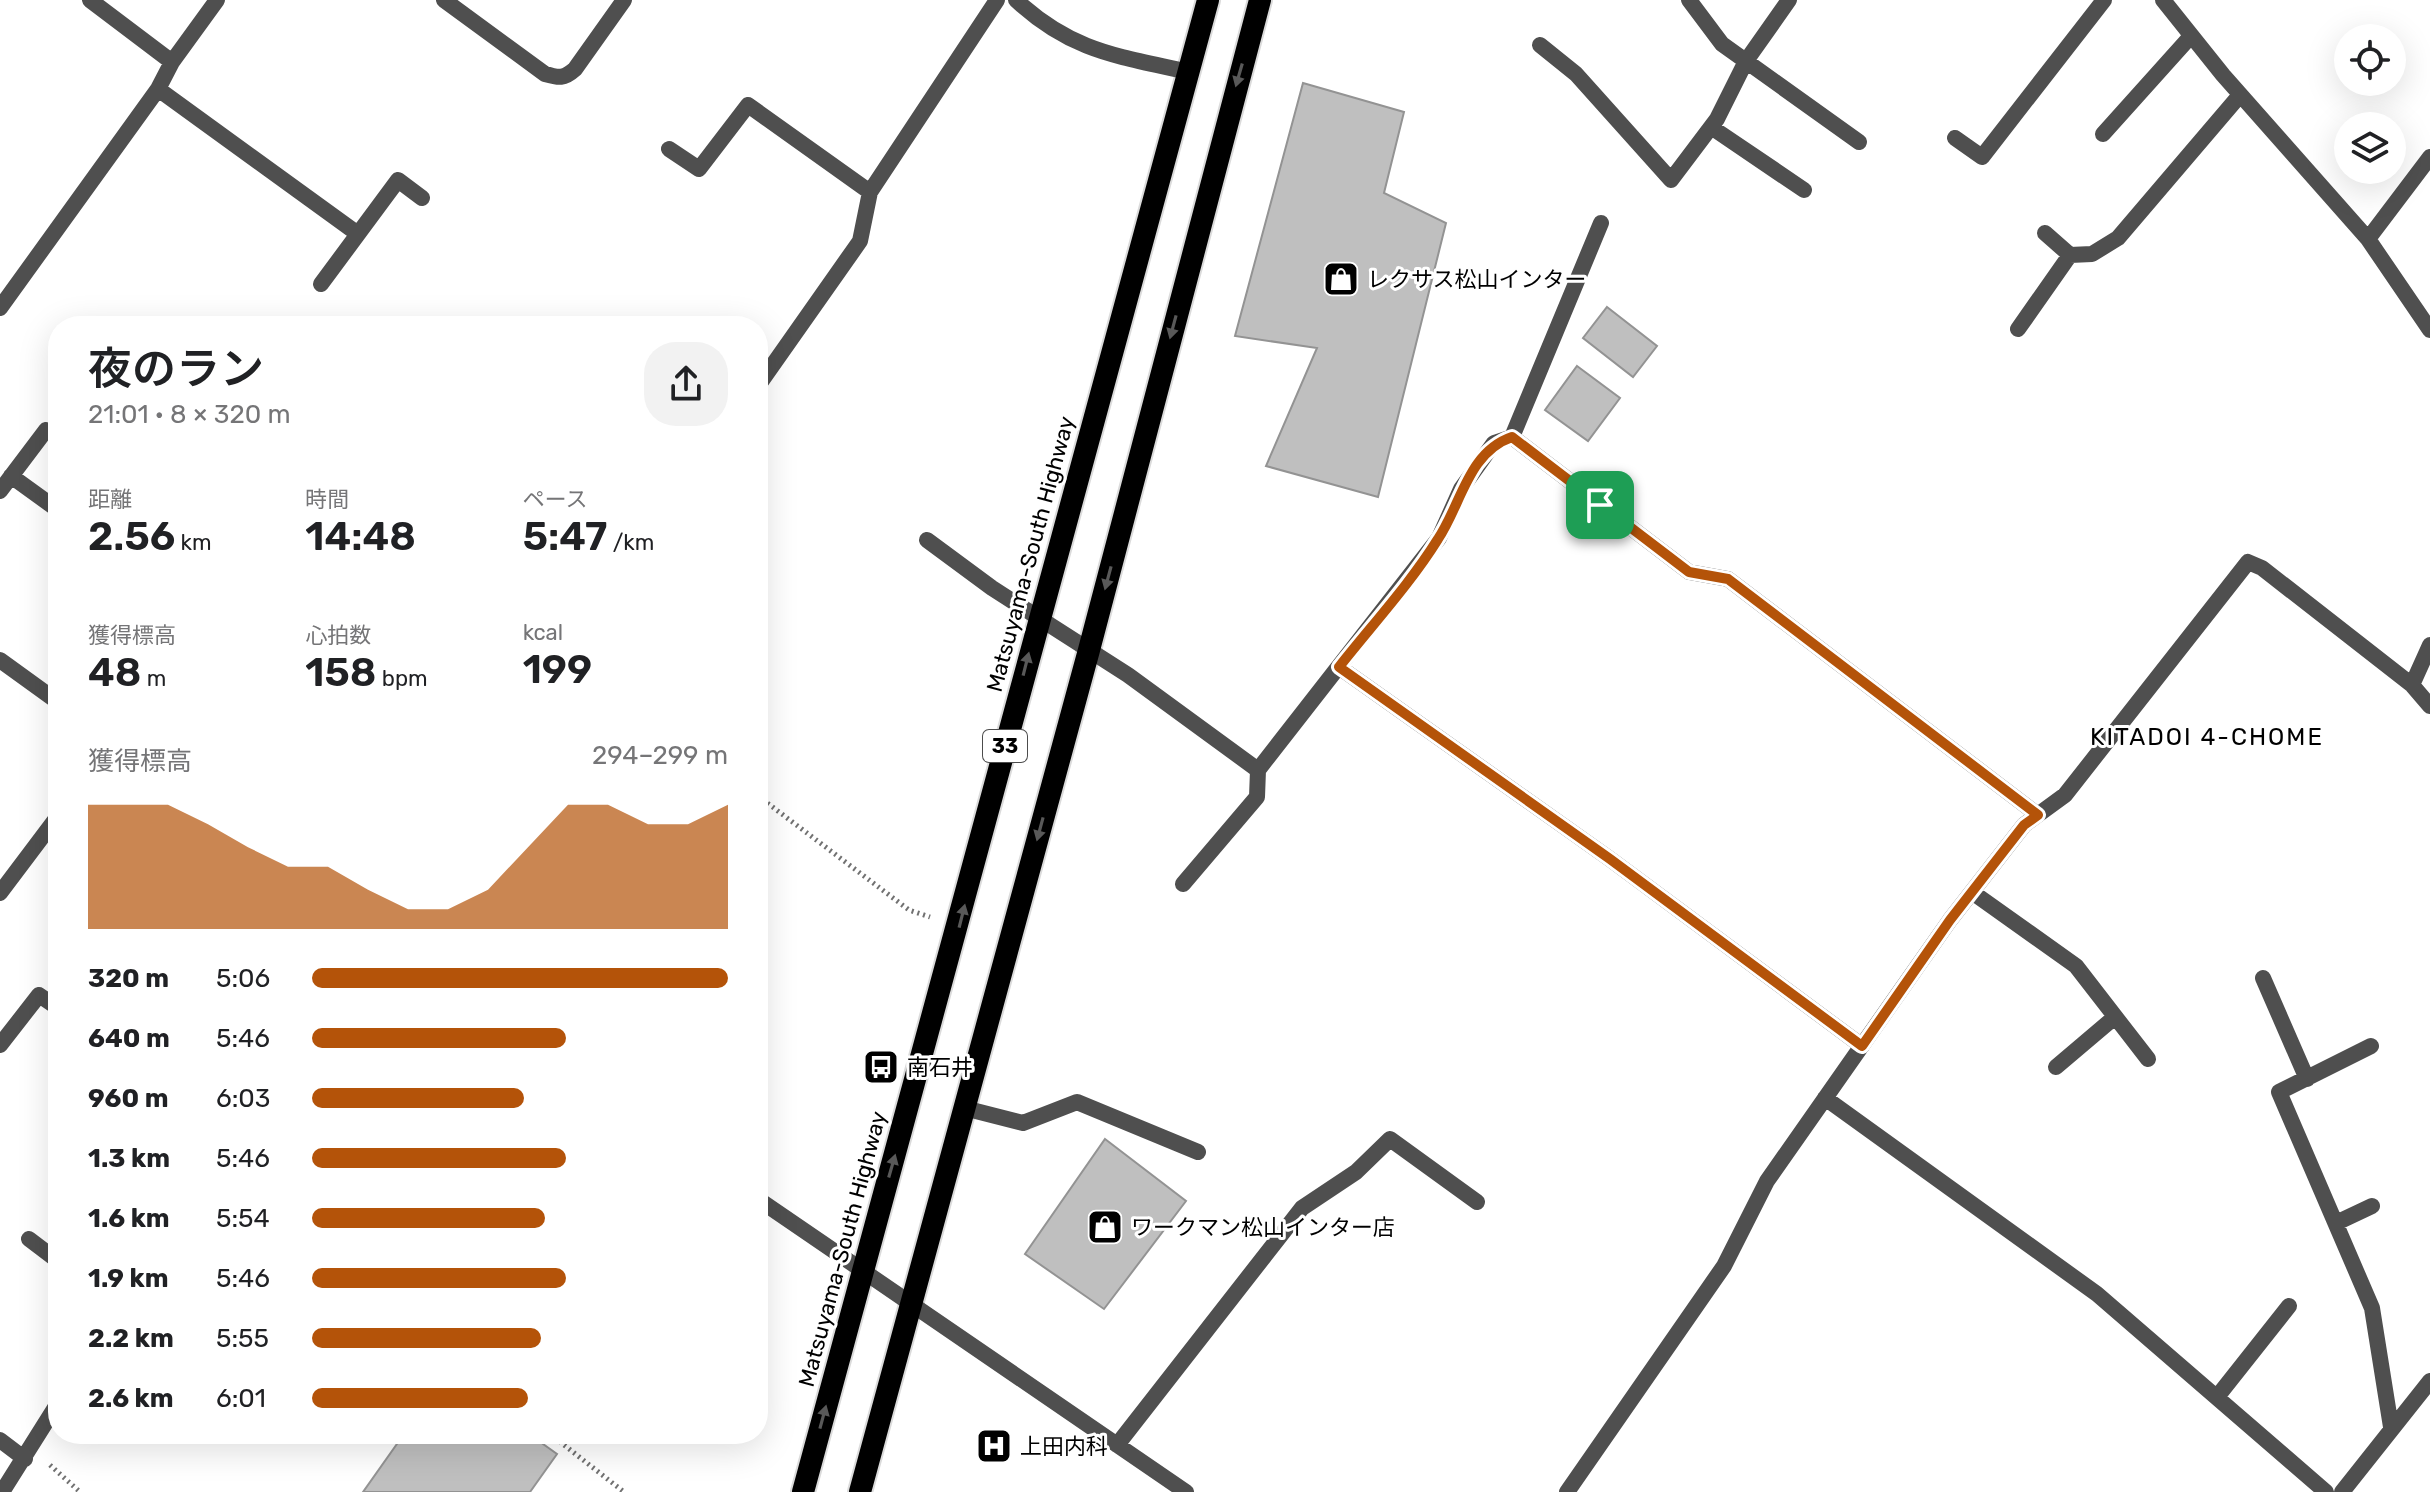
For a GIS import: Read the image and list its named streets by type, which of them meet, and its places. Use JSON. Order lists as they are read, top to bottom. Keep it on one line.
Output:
{"streets":{"highway":["Matsuyama-South Highway","33"]},"districts":["KITADOI 4-CHOME"],"places":{"shop":["レクサス松山インター","ワークマン松山インター店"],"bus stop":["南石井"],"hospital":["上田内科"]},"page":{"heading":["夜のラン","21:01 · 8 × 320 m"],"stats":[["距離","2.56 km"],["時間","14:48"],["ペース","5:47 /km"],["獲得標高","48 m"],["心拍数","158 bpm"],["kcal","199"]],"chart":["獲得標高","294–299 m"],"list":[{"name":"320 m","note":"5:06"},{"name":"640 m","note":"5:46"},{"name":"960 m","note":"6:03"},{"name":"1.3 km","note":"5:46"},{"name":"1.6 km","note":"5:54"},{"name":"1.9 km","note":"5:46"},{"name":"2.2 km","note":"5:55"},{"name":"2.6 km","note":"6:01"}]}}
